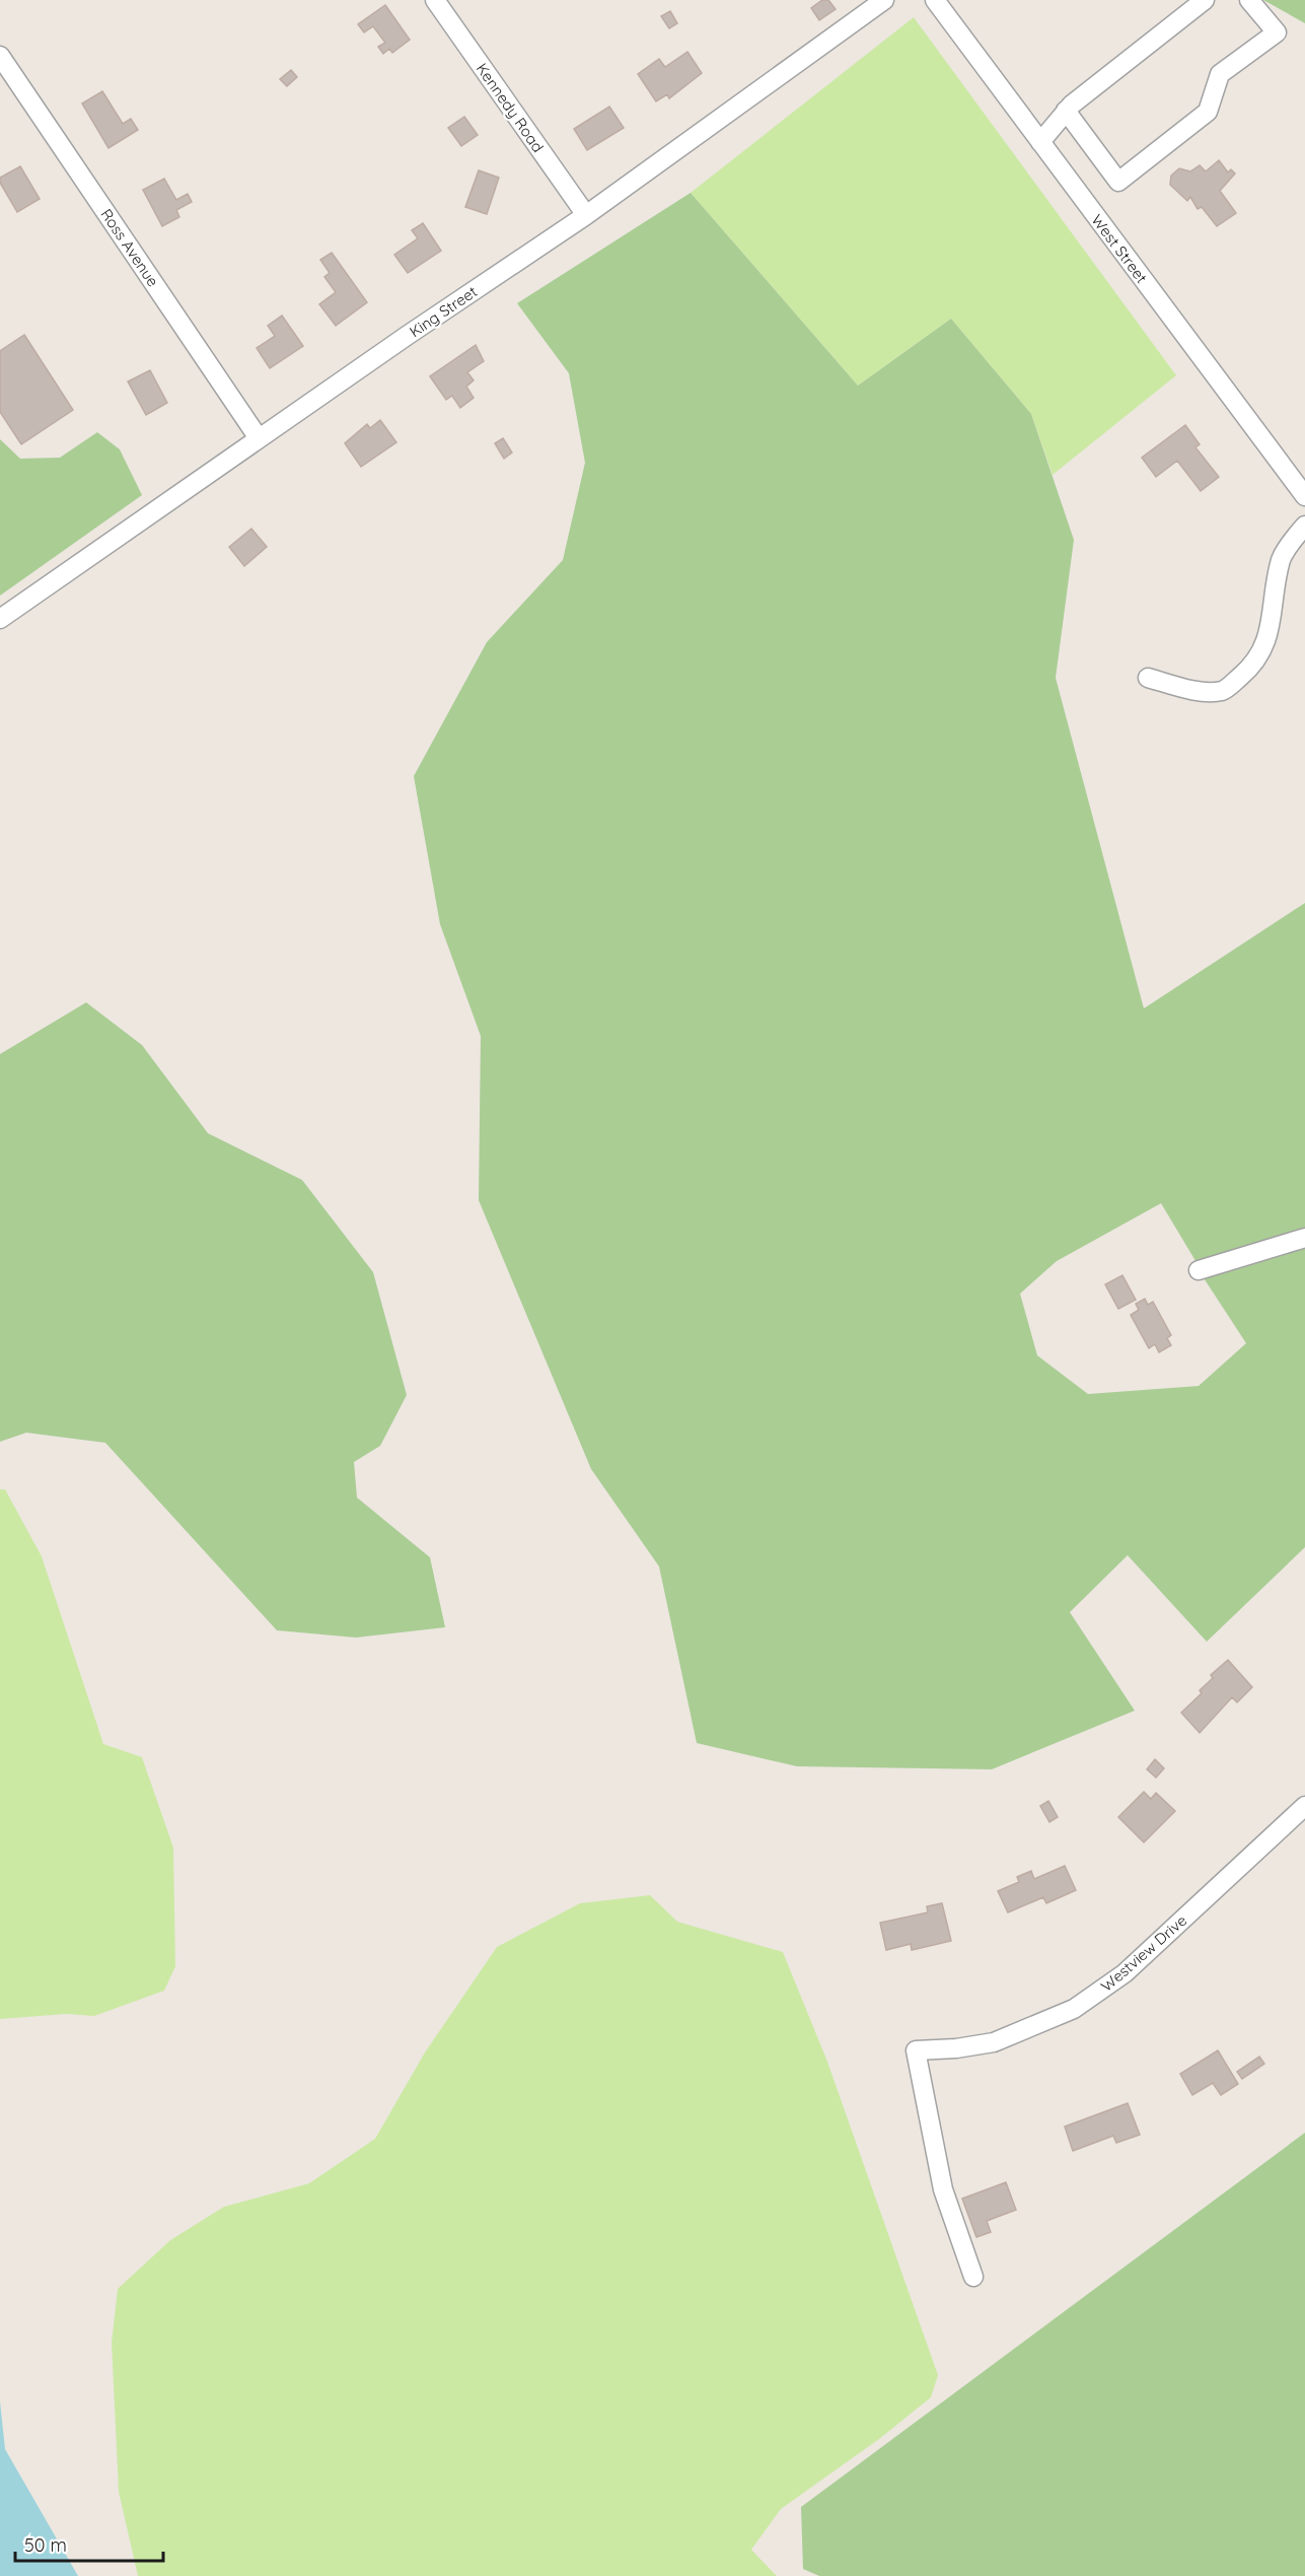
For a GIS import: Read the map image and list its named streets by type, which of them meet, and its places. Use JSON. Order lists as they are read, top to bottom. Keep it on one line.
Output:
{"streets":{"street":["Kennedy Road","Ross Avenue","West Street","King Street","Westview Drive"]},"crossings":[["Kennedy Road","King Street"],["Ross Avenue","King Street"]],"scale_bar":"50 m"}
